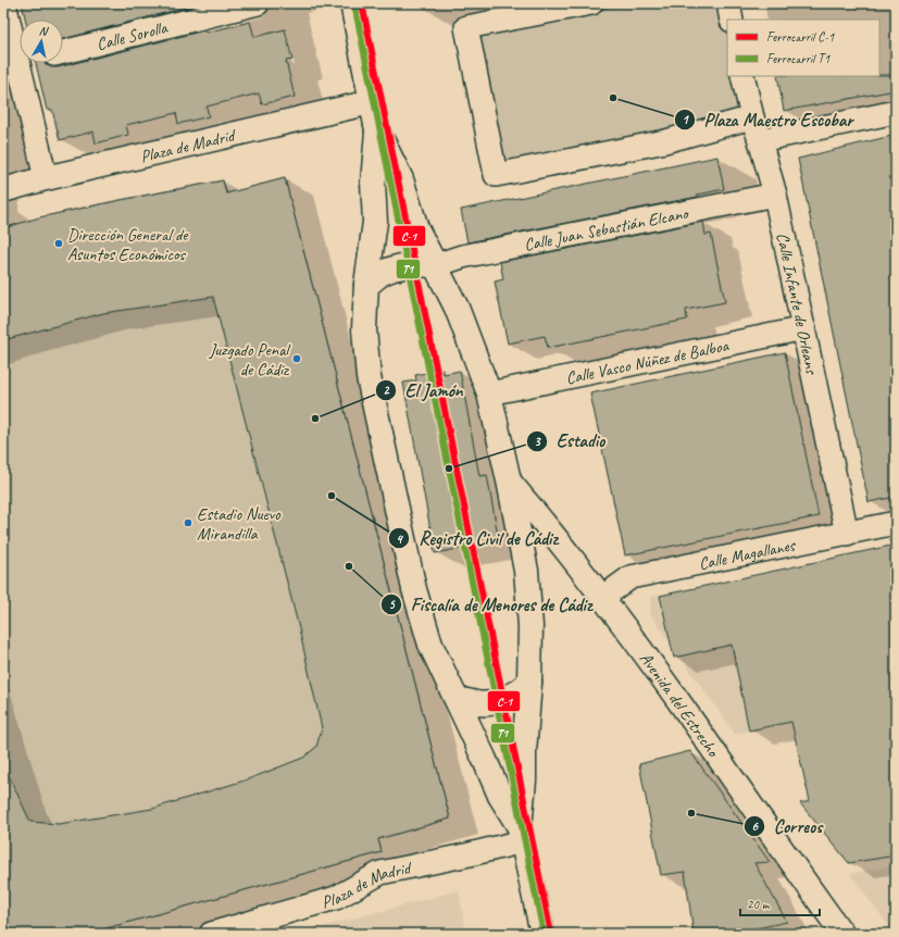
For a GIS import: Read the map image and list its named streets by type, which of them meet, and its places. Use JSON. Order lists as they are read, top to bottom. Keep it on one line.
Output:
{"streets":{"main road":["Plaza de Madrid"],"street":["Calle Sorolla","Calle Juan Sebastián Elcano","Calle Infante de Orleans","Calle Vasco Núñez de Balboa","Calle Magallanes","Avenida del Estrecho"]},"crossings":[["Calle Juan Sebastián Elcano","Calle Infante de Orleans"],["Calle Infante de Orleans","Calle Vasco Núñez de Balboa"],["Calle Infante de Orleans","Calle Magallanes"],["Calle Magallanes","Avenida del Estrecho"]],"places":["Plaza Maestro Escobar","Dirección General de Asuntos Económicos","Juzgado Penal de Cádiz","El Jamón","Estadio","Registro Civil de Cádiz","Estadio Nuevo Mirandilla","Fiscalía de Menores de Cádiz","Correos"],"lines":["rail line C-1","rail line T1"],"legend":["Ferrocarril C-1","Ferrocarril T1"],"scale_bar":"20 m","north":"top"}
